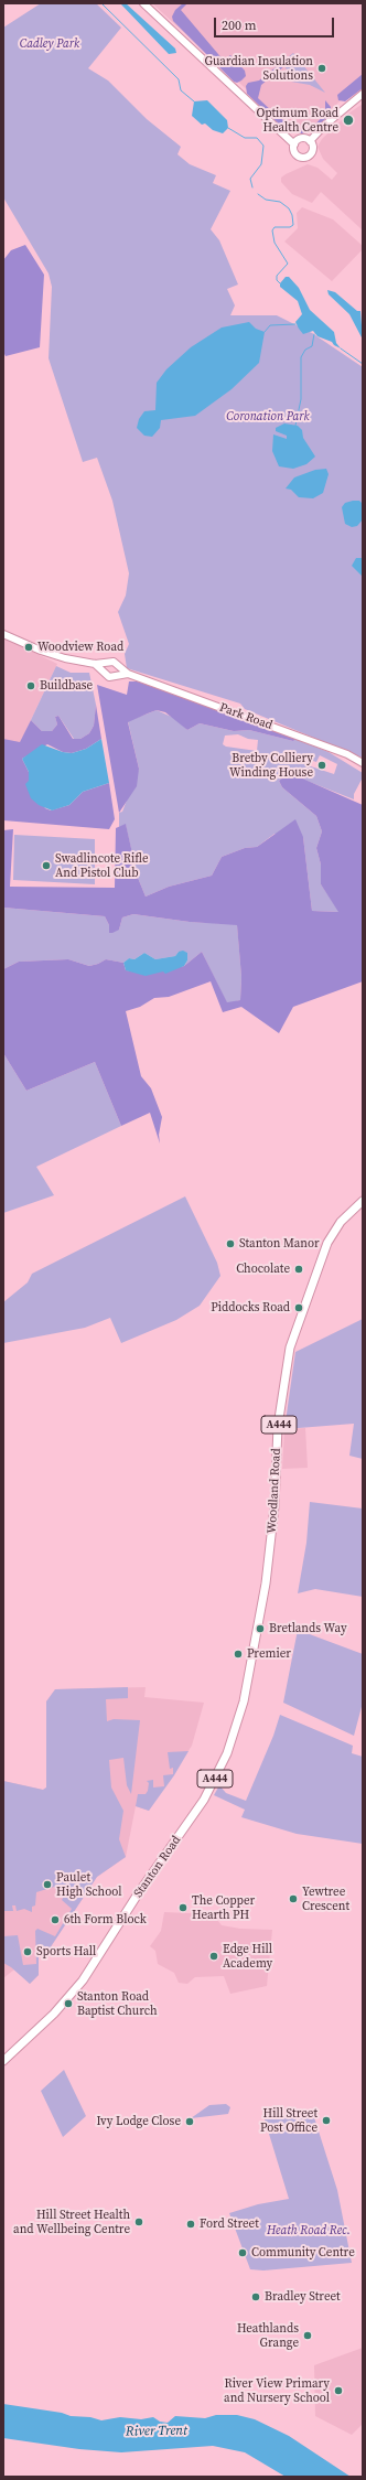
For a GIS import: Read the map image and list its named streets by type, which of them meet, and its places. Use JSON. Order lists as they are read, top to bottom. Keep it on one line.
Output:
{"streets":{"highway":["A444","Woodland Road","Stanton Road"],"main road":["Park Road"]},"crossings":[["Woodland Road","Stanton Road"]],"water":["River Trent"],"parks":["Cadley Park","Coronation Park","Heath Road Rec."],"places":["Guardian Insulation Solutions","Optimum Road Health Centre","Woodview Road","Buildbase","Bretby Colliery Winding House","Swadlincote Rifle And Pistol Club","Stanton Manor","Chocolate","Piddocks Road","Bretlands Way","Premier","Paulet High School","Yewtree Crescent","The Copper Hearth PH","6th Form Block","Sports Hall","Edge Hill Academy","Stanton Road Baptist Church","Hill Street Post Office","Ivy Lodge Close","Hill Street Health and Wellbeing Centre","Ford Street","Community Centre","Bradley Street","Heathlands Grange","River View Primary and Nursery School"],"scale_bar":"200 m"}
